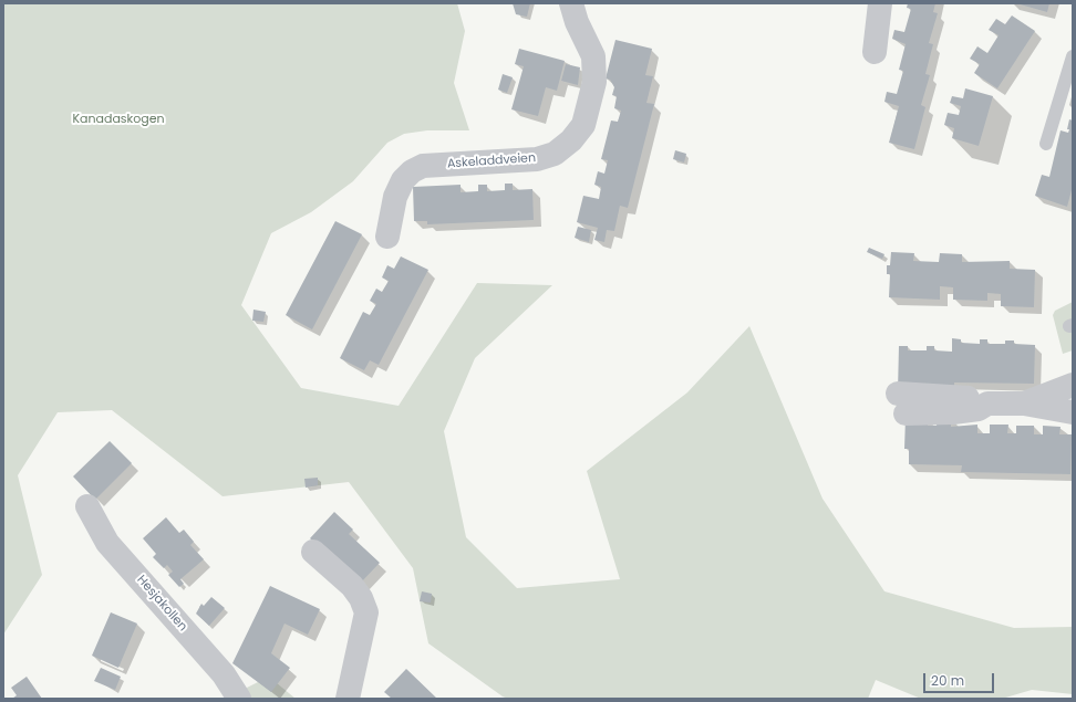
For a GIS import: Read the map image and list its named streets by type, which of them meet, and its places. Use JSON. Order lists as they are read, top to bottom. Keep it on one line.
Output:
{"streets":{"street":["Askeladdveien","Hesjakollen"]},"parks":["Kanadaskogen"],"scale_bar":"20 m"}
